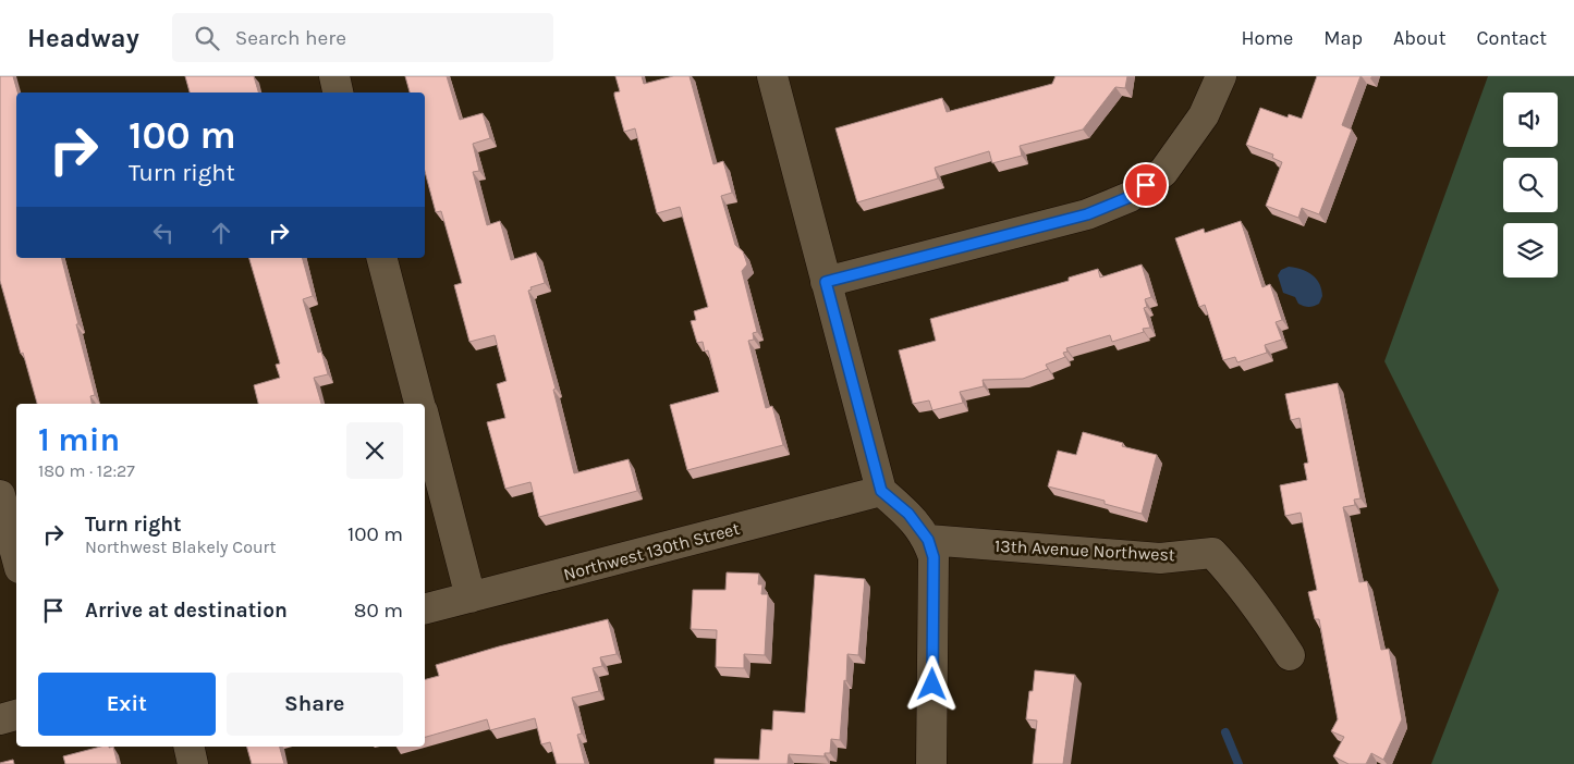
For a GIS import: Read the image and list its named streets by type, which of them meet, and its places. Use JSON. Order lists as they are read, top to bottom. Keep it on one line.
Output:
{"streets":{"street":["13th Avenue Northwest","Northwest 130th Street"]},"page":{"header":"Headway","search":"Search here","nav":["Home","Map","About","Contact"],"turn":["100 m","Turn right"],"heading":["1 min","180 m · 12:27"],"list":[{"name":"Turn right","note":"Northwest Blakely Court","value":"100 m"},{"name":"Arrive at destination","value":"80 m"}],"buttons":["Exit","Share"]}}
